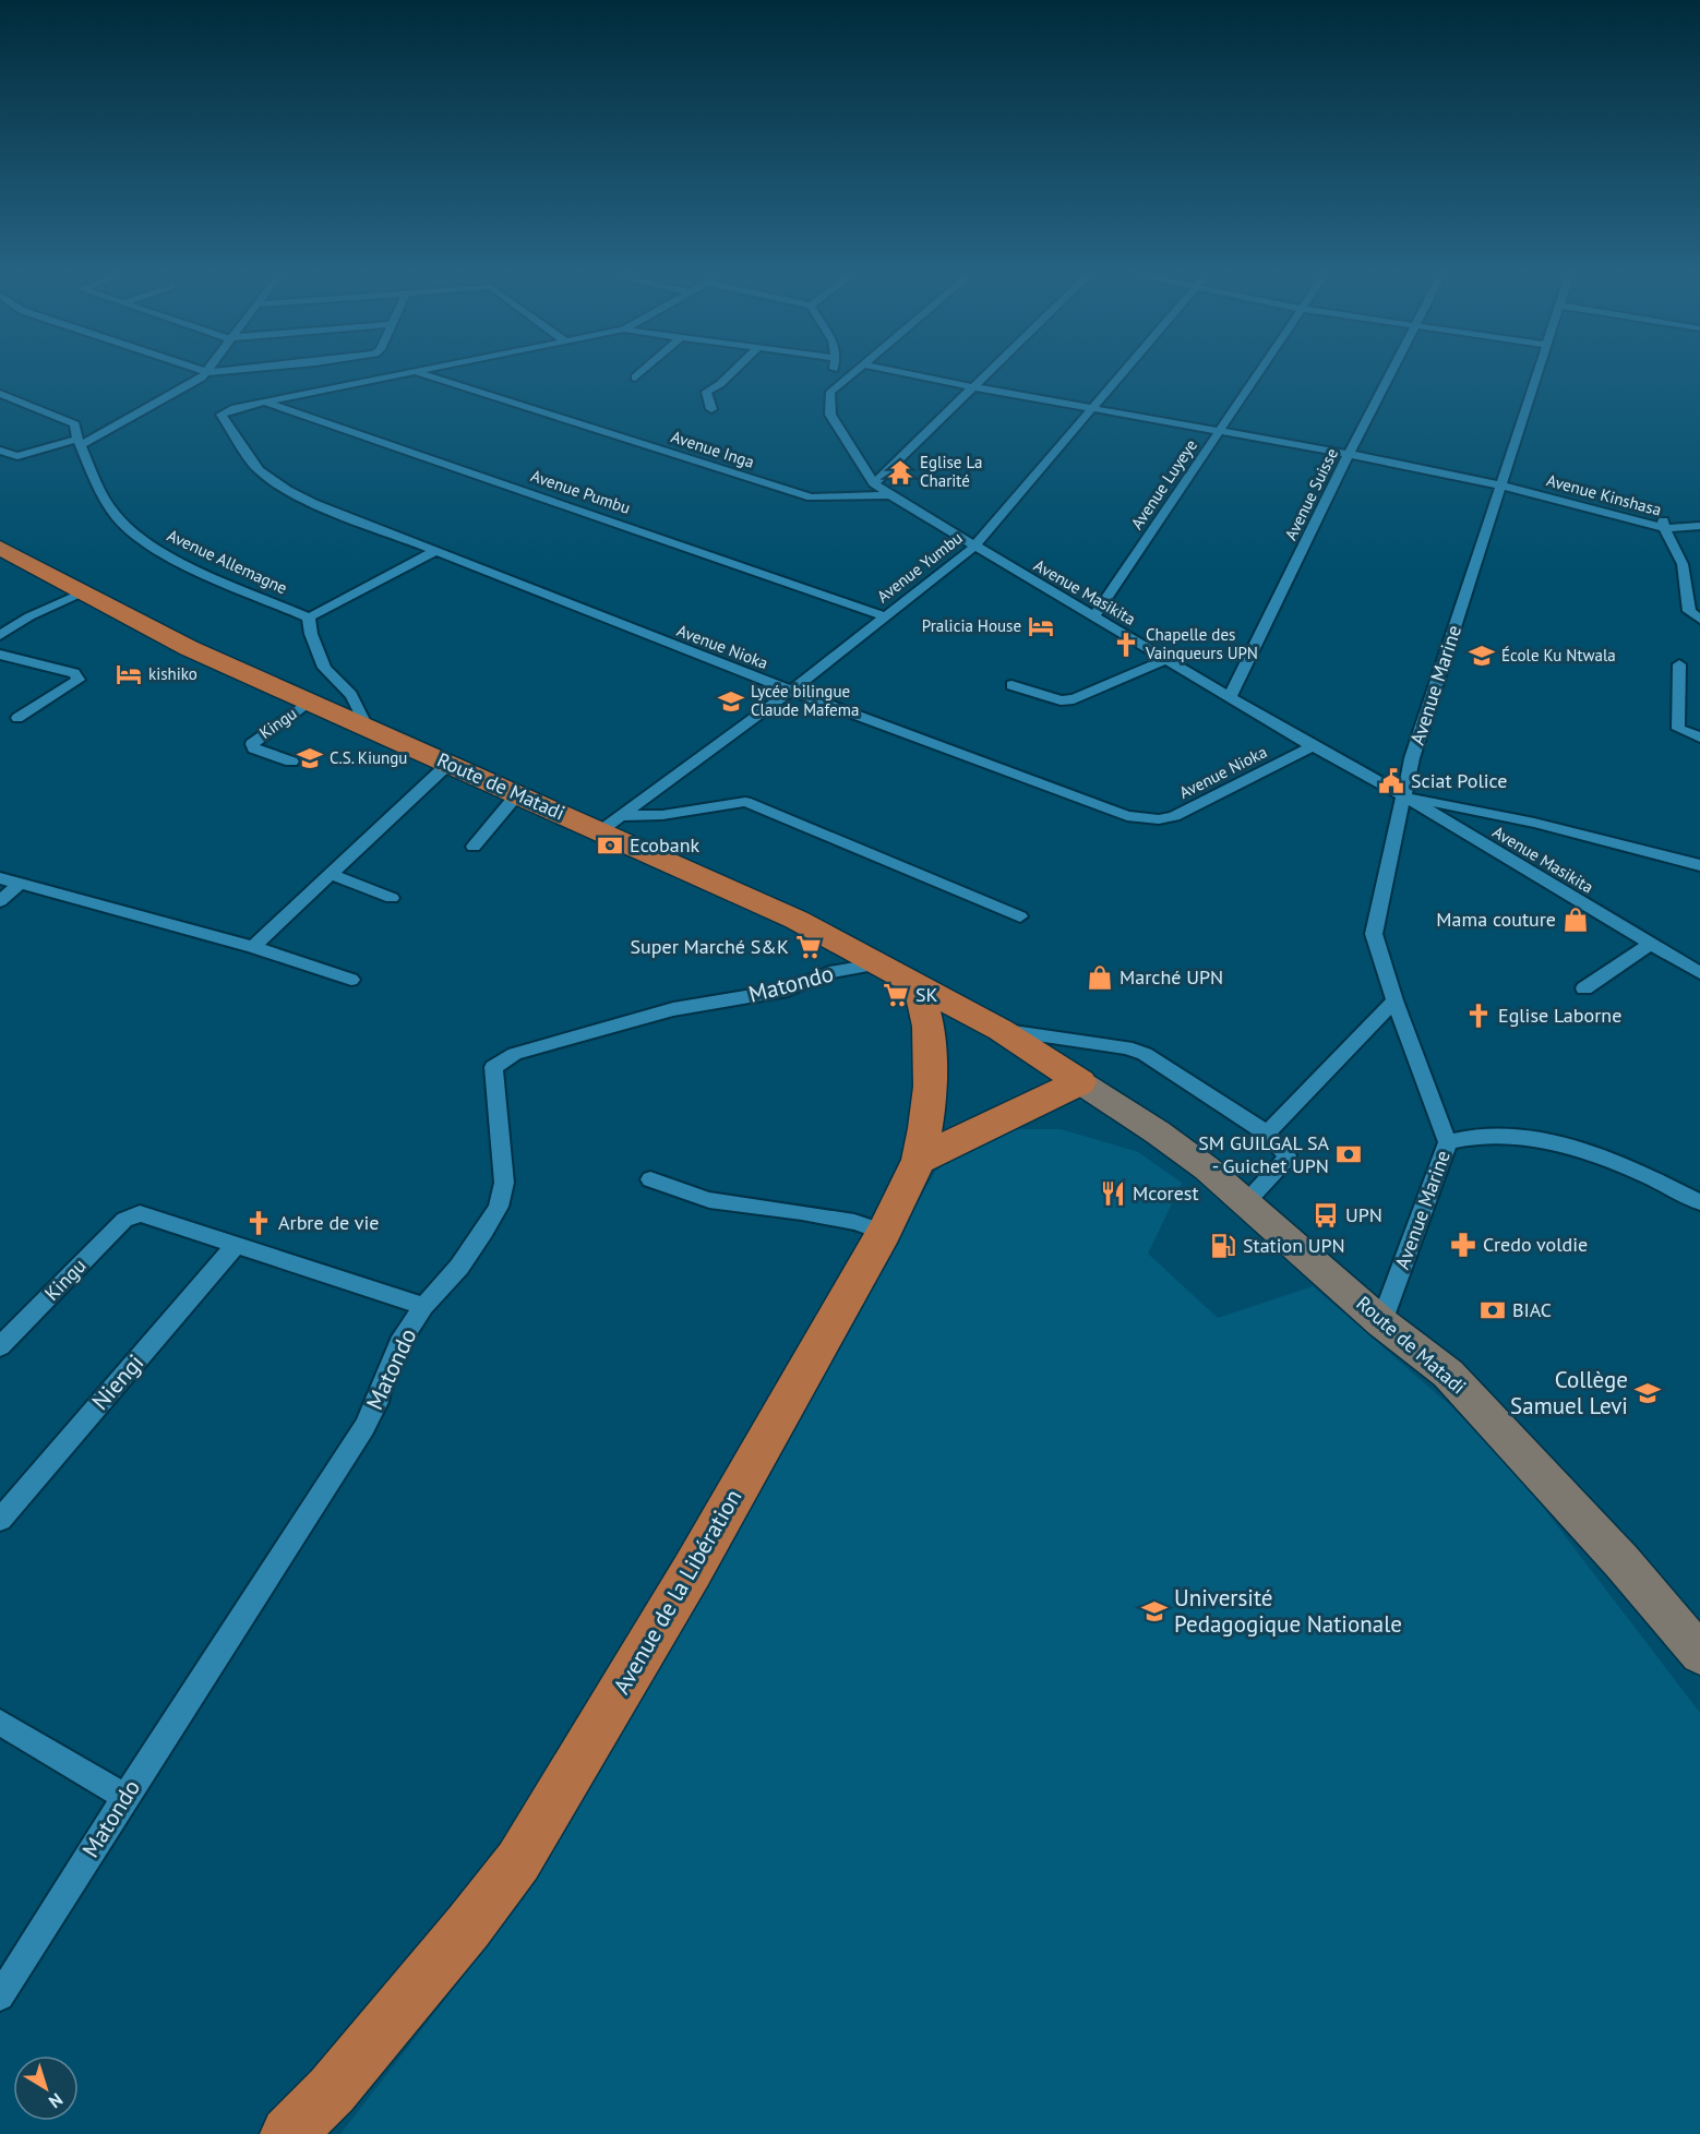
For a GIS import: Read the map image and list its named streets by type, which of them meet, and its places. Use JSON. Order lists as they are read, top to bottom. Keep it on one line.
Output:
{"streets":{"highway":["Route de Matadi","Avenue de la Libération"],"street":["Avenue Inga","Avenue Luyeye","Avenue Pumbu","Avenue Suisse","Avenue Kinshasa","Avenue Allemagne","Avenue Yumbu","Avenue Masikita","Avenue Nioka","Avenue Marine","Kingu","Matondo","Niengi"]},"crossings":[["Avenue Inga","Avenue Masikita"],["Avenue Luyeye","Avenue Kinshasa"],["Avenue Luyeye","Avenue Masikita"],["Avenue Pumbu","Avenue Yumbu"],["Avenue Pumbu","Avenue Nioka"],["Avenue Suisse","Avenue Kinshasa"],["Avenue Suisse","Avenue Masikita"],["Avenue Kinshasa","Avenue Yumbu"],["Avenue Kinshasa","Avenue Marine"],["Avenue Yumbu","Avenue Masikita"],["Avenue Yumbu","Avenue Nioka"],["Avenue Yumbu","Route de Matadi"],["Avenue Masikita","Avenue Nioka"],["Avenue Masikita","Avenue Marine"],["Avenue Marine","Route de Matadi"],["Kingu","Route de Matadi"],["Kingu","Niengi"],["Route de Matadi","Matondo"],["Route de Matadi","Avenue de la Libération"]],"places":{"temple":["Eglise La Charité"],"hotel":["Pralicia House","kishiko"],"church":["Chapelle des Vainqueurs UPN","Eglise Laborne","Arbre de vie"],"school or university":["École Ku Ntwala","Lycée bilingue Claude Mafema","C.S. Kiungu","Collège Samuel Levi","Université Pedagogique Nationale"],"public building":["Sciat Police"],"bank":["Ecobank","SM GUILGAL SA - Guichet UPN","BIAC"],"shop":["Mama couture","Marché UPN"],"supermarket":["Super Marché S&K","SK"],"restaurant":["Mcorest"],"bus stop":["UPN"],"pharmacy":["Credo voldie"],"fuel station":["Station UPN"]},"north":"bottom right"}
